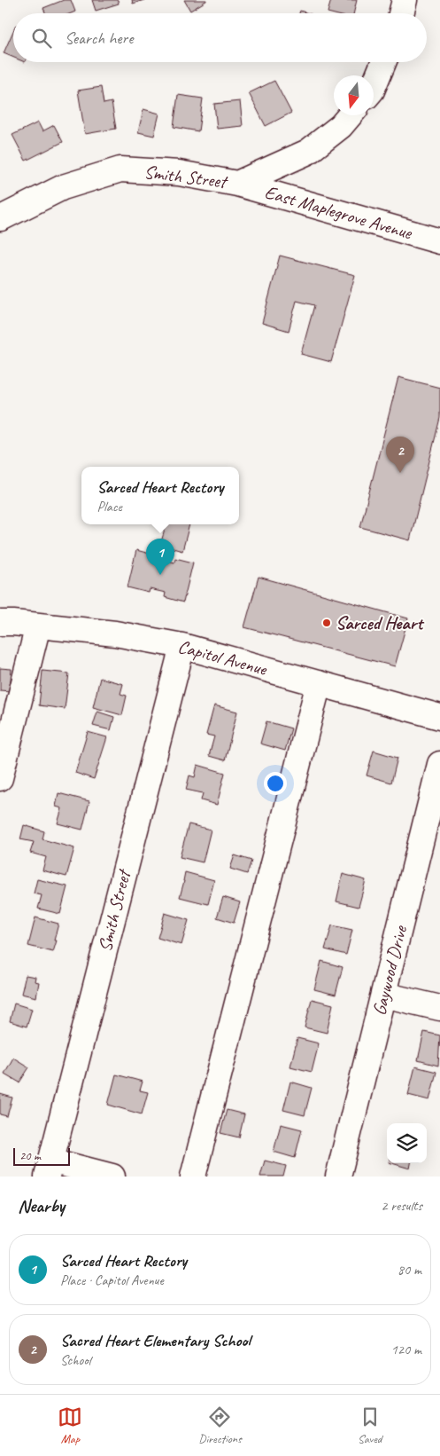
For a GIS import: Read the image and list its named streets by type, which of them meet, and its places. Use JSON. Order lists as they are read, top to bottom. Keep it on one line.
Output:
{"streets":{"street":["Smith Street","East Maplegrove Avenue","Capitol Avenue","Gaywood Drive"]},"crossings":[["Smith Street","East Maplegrove Avenue"],["Smith Street","Capitol Avenue"]],"places":["Sarced Heart"],"scale_bar":"20 m","north":"bottom","page":{"search":"Search here","pins":["2","1"],"popup":["Sarced Heart Rectory","Place"],"scale":"20 m","heading":["Nearby","2 results"],"list":[{"mark":"1","name":"Sarced Heart Rectory","note":"Place · Capitol Avenue","value":"80 m"},{"mark":"2","name":"Sacred Heart Elementary School","note":"School","value":"120 m"}],"nav":["Map","Directions","Saved"]}}
